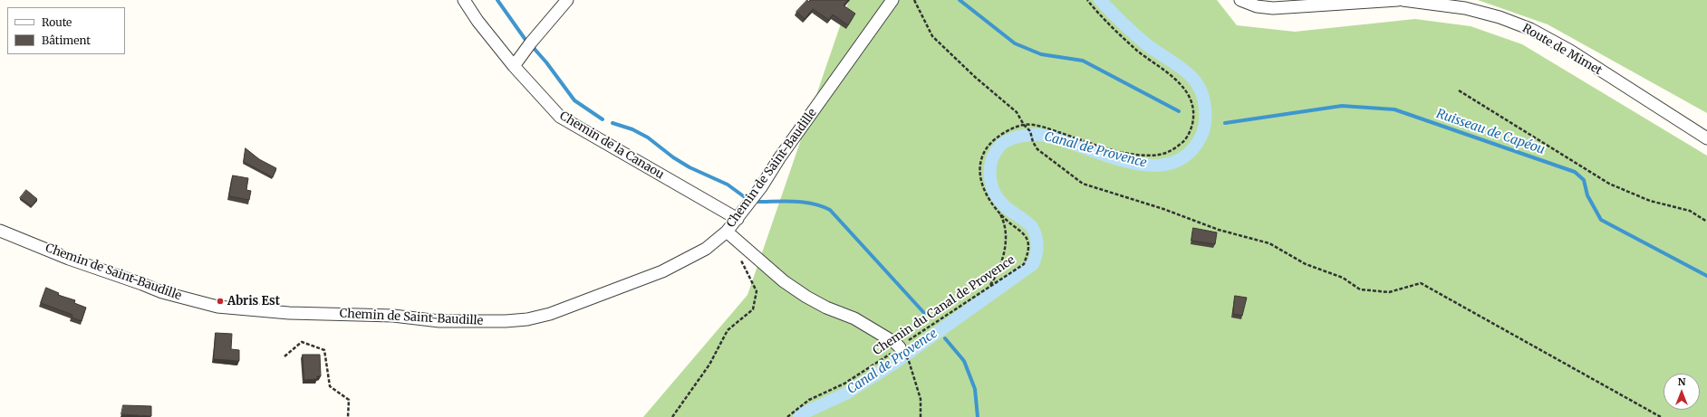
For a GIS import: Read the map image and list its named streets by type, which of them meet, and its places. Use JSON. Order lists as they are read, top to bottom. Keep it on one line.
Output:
{"streets":{"street":["Route de Mimet","Chemin de la Canaou","Chemin de Saint-Baudille"],"path":["Chemin du Canal de Provence"]},"crossings":[["Chemin de la Canaou","Chemin de Saint-Baudille"]],"water":["Ruisseau de Capéou","Canal de Provence"],"places":["Abris Est"],"legend":["Route","Bâtiment"],"north":"top"}
